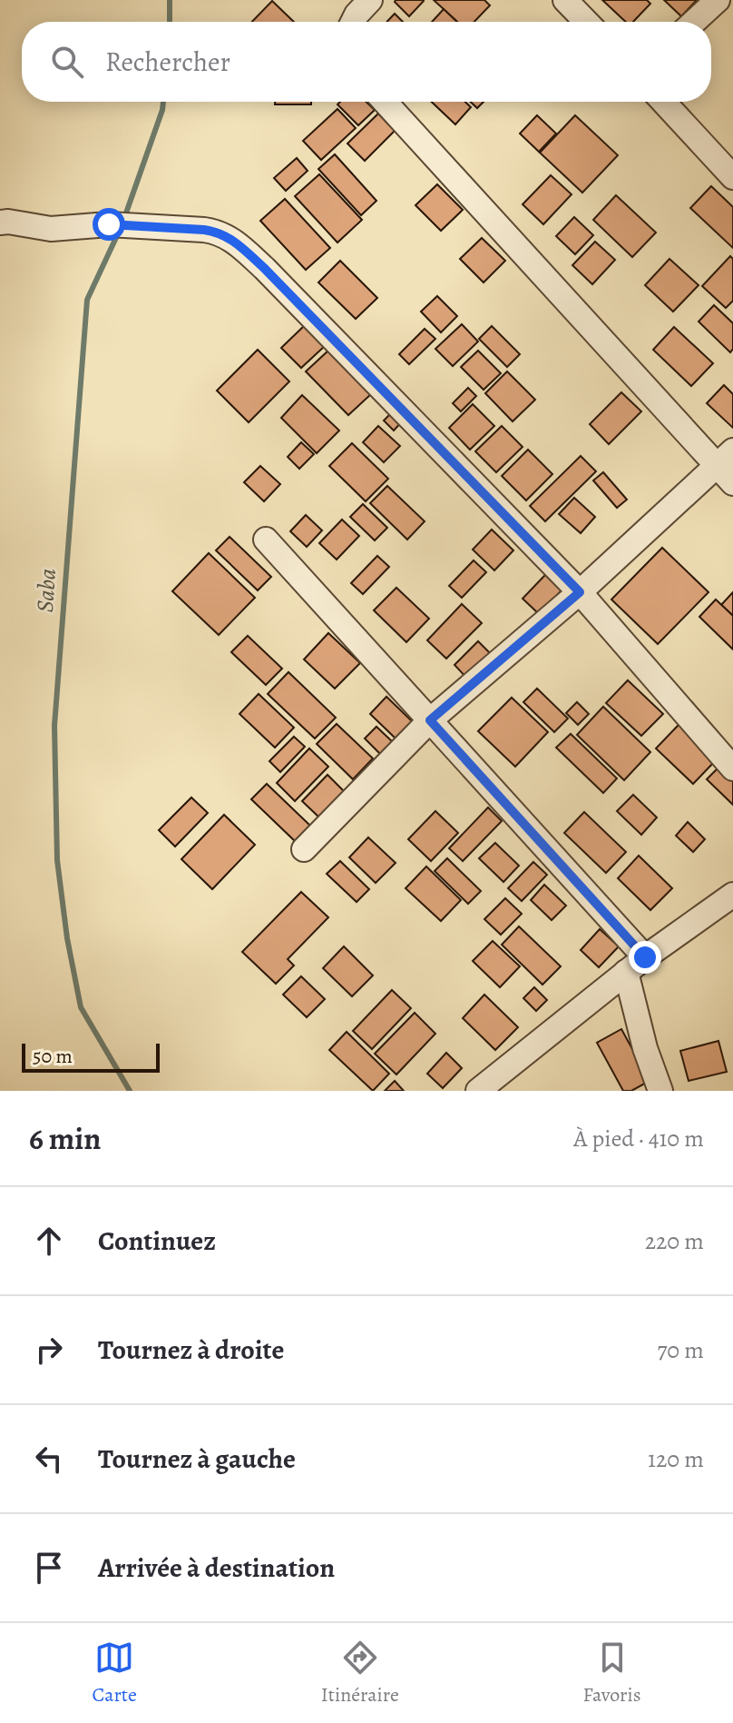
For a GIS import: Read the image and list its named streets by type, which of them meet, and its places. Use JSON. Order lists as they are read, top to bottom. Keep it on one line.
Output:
{"water":["Saba"],"scale_bar":"50 m","page":{"search":"Rechercher","scale":"50 m","heading":["6 min","À pied · 410 m"],"list":[["Continuez","220 m"],["Tournez à droite","70 m"],["Tournez à gauche","120 m"],"Arrivée à destination"],"nav":["Carte","Itinéraire","Favoris"]}}
